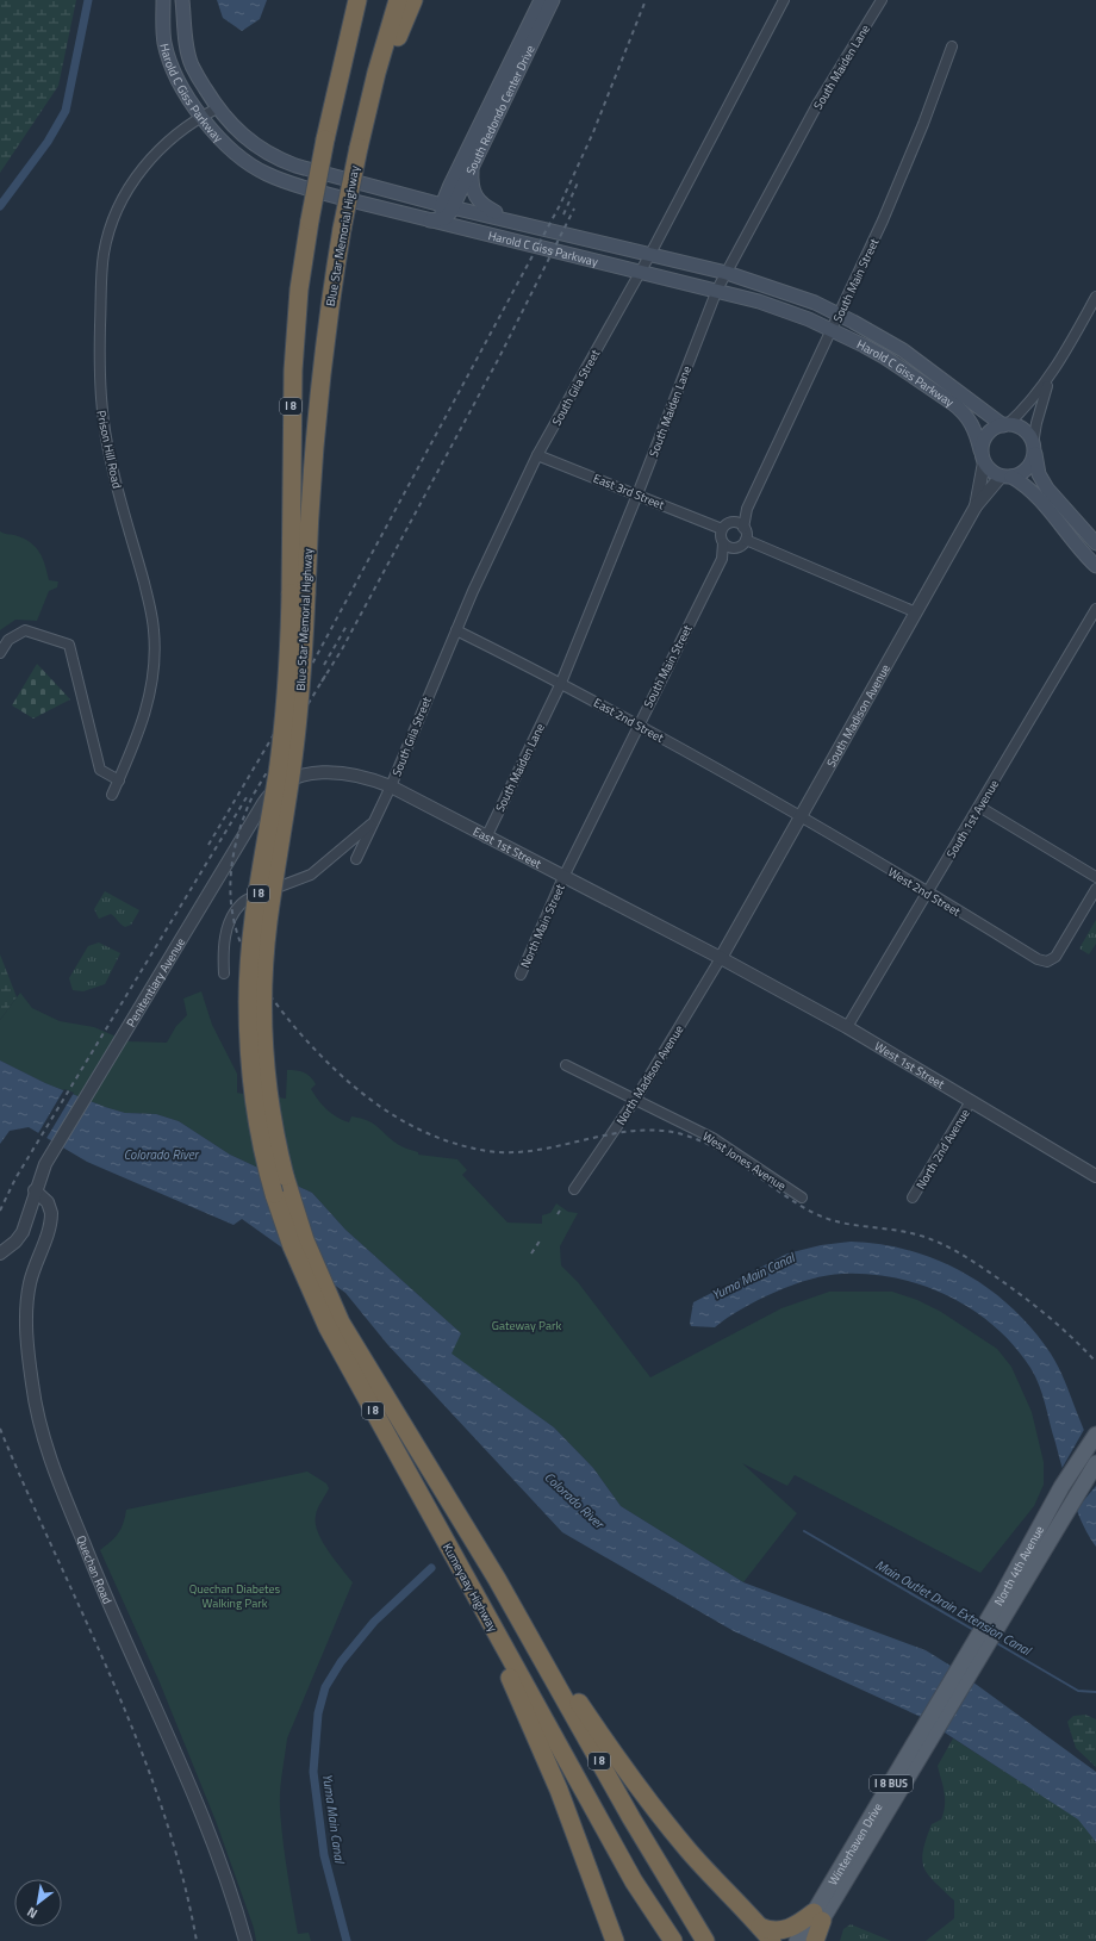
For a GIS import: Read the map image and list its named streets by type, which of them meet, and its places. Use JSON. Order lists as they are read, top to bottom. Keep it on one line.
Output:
{"streets":{"highway":["Blue Star Memorial Highway","I 8","Kumeyaay Highway"],"main road":["Harold C Giss Parkway","South Redondo Center Drive","North 4th Avenue","I 8 BUS","Winterhaven Drive"],"street":["South Maiden Lane","South Main Street","South Gila Street","Prison Hill Road","East 3rd Street","South Madison Avenue","East 2nd Street","South 1st Avenue","East 1st Street","West 2nd Street","North Main Street","Penitentiary Avenue","West 1st Street","North Madison Avenue","North 2nd Avenue","West Jones Avenue","Quechan Road"]},"crossings":[["South Maiden Lane","Harold C Giss Parkway"],["South Maiden Lane","East 3rd Street"],["South Maiden Lane","East 2nd Street"],["South Maiden Lane","East 1st Street"],["Harold C Giss Parkway","South Redondo Center Drive"],["Harold C Giss Parkway","South Main Street"],["Harold C Giss Parkway","South Gila Street"],["Harold C Giss Parkway","Prison Hill Road"],["Harold C Giss Parkway","South Madison Avenue"],["Blue Star Memorial Highway","Kumeyaay Highway"],["South Main Street","East 3rd Street"],["South Main Street","East 2nd Street"],["South Main Street","East 1st Street"],["South Main Street","North Main Street"],["South Gila Street","East 3rd Street"],["South Gila Street","East 2nd Street"],["South Gila Street","East 1st Street"],["South Madison Avenue","East 2nd Street"],["South Madison Avenue","East 1st Street"],["South Madison Avenue","West 2nd Street"],["South Madison Avenue","West 1st Street"],["South Madison Avenue","North Madison Avenue"],["East 2nd Street","West 2nd Street"],["South 1st Avenue","West 2nd Street"],["South 1st Avenue","West 1st Street"],["East 1st Street","North Main Street"],["East 1st Street","Penitentiary Avenue"],["East 1st Street","West 1st Street"],["East 1st Street","North Madison Avenue"],["Penitentiary Avenue","Quechan Road"],["West 1st Street","North Madison Avenue"],["West 1st Street","North 2nd Avenue"],["North Madison Avenue","West Jones Avenue"],["North 4th Avenue","Winterhaven Drive"]],"water":["Colorado River","Yuma Main Canal","Main Outlet Drain Extension Canal"],"parks":["Gateway Park","Quechan Diabetes Walking Park"],"north":"bottom left"}
